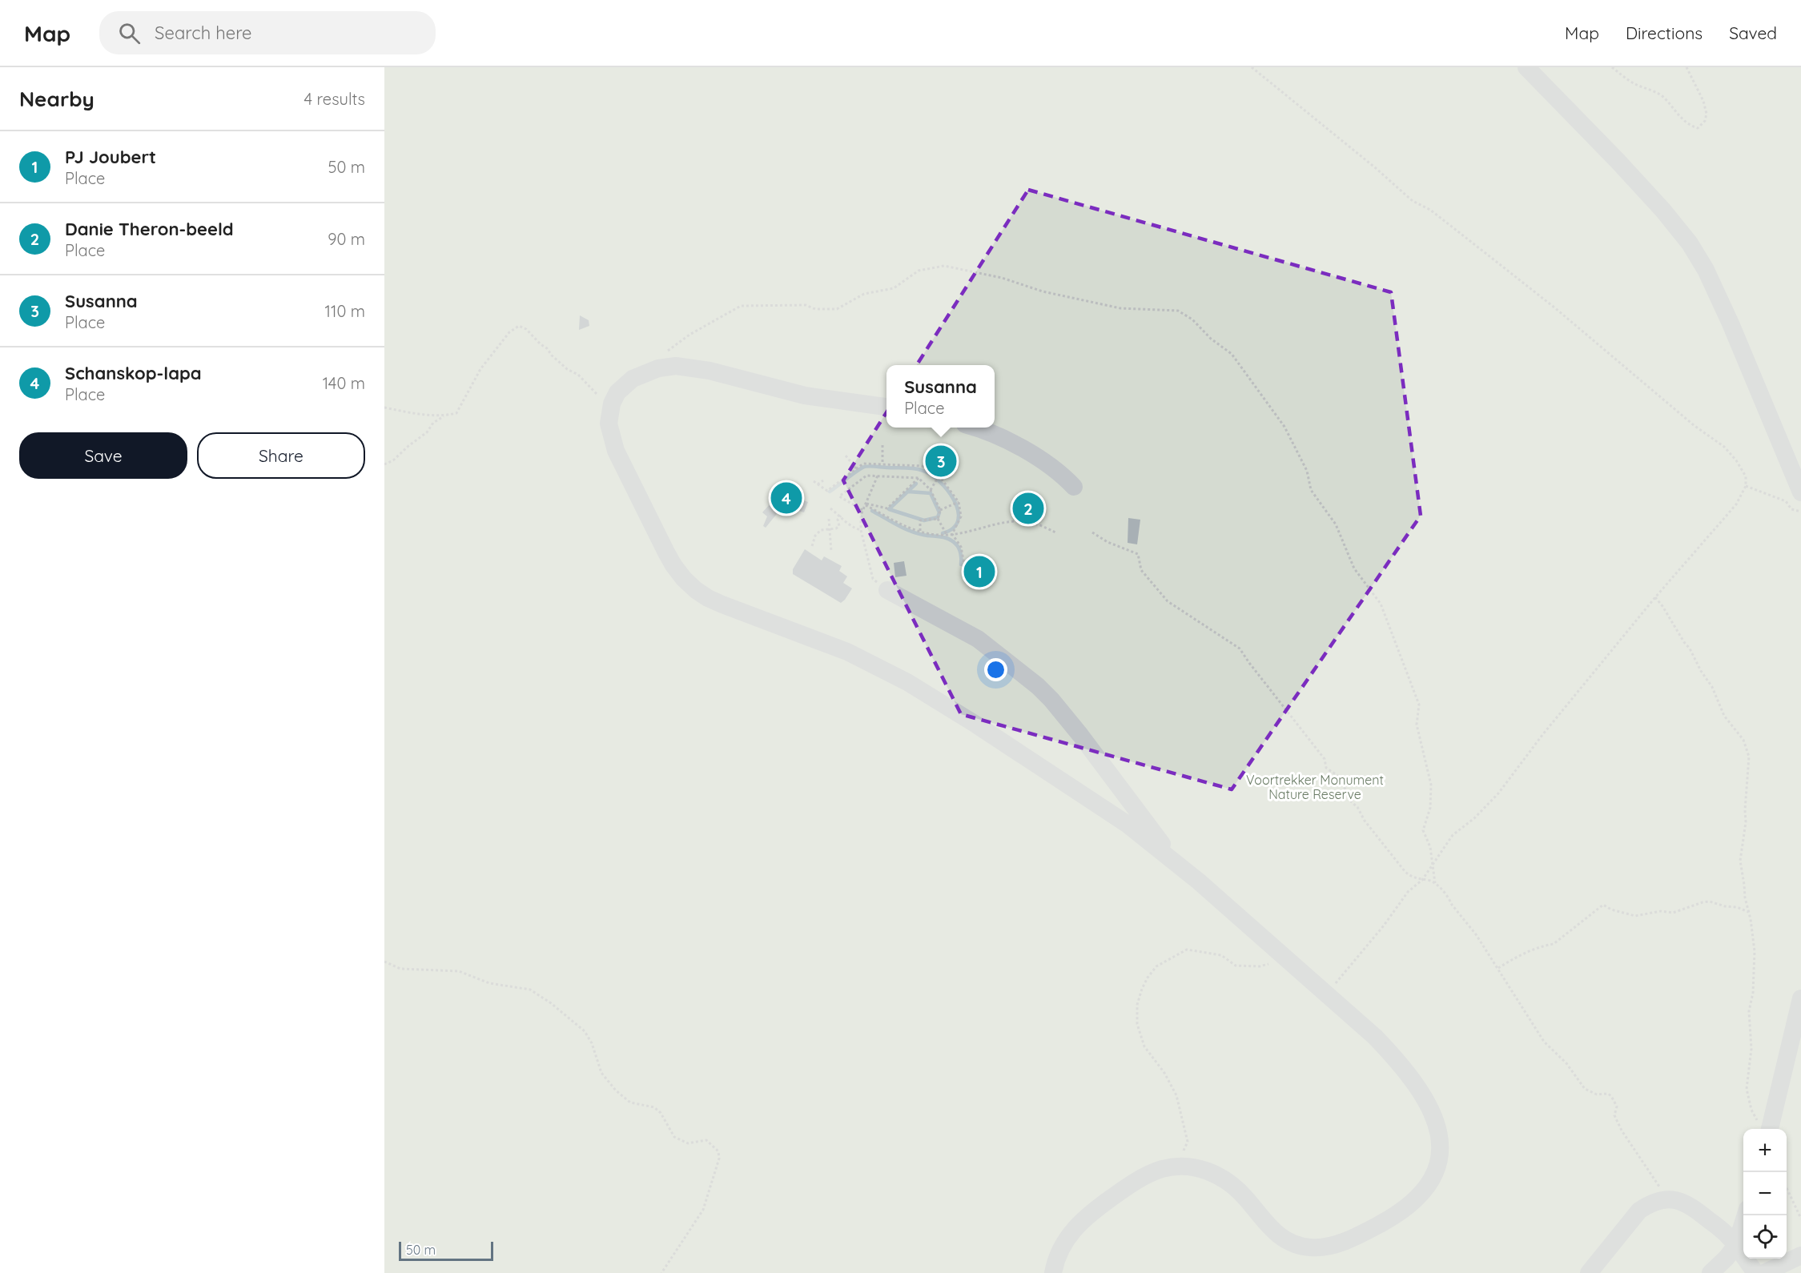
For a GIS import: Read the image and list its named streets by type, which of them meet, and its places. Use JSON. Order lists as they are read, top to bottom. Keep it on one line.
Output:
{"parks":["Voortrekker Monument Nature Reserve"],"scale_bar":"50 m","page":{"header":"Map","search":"Search here","nav":["Map","Directions","Saved"],"heading":["Nearby","4 results"],"list":[{"mark":"1","name":"PJ Joubert","note":"Place","value":"50 m"},{"mark":"2","name":"Danie Theron-beeld","note":"Place","value":"90 m"},{"mark":"3","name":"Susanna","note":"Place","value":"110 m"},{"mark":"4","name":"Schanskop-lapa","note":"Place","value":"140 m"}],"popup":["Susanna","Place"],"buttons":["Save","Share"],"pins":["3","4","2","1"],"map_buttons":["+","−"],"scale":"50 m"}}
